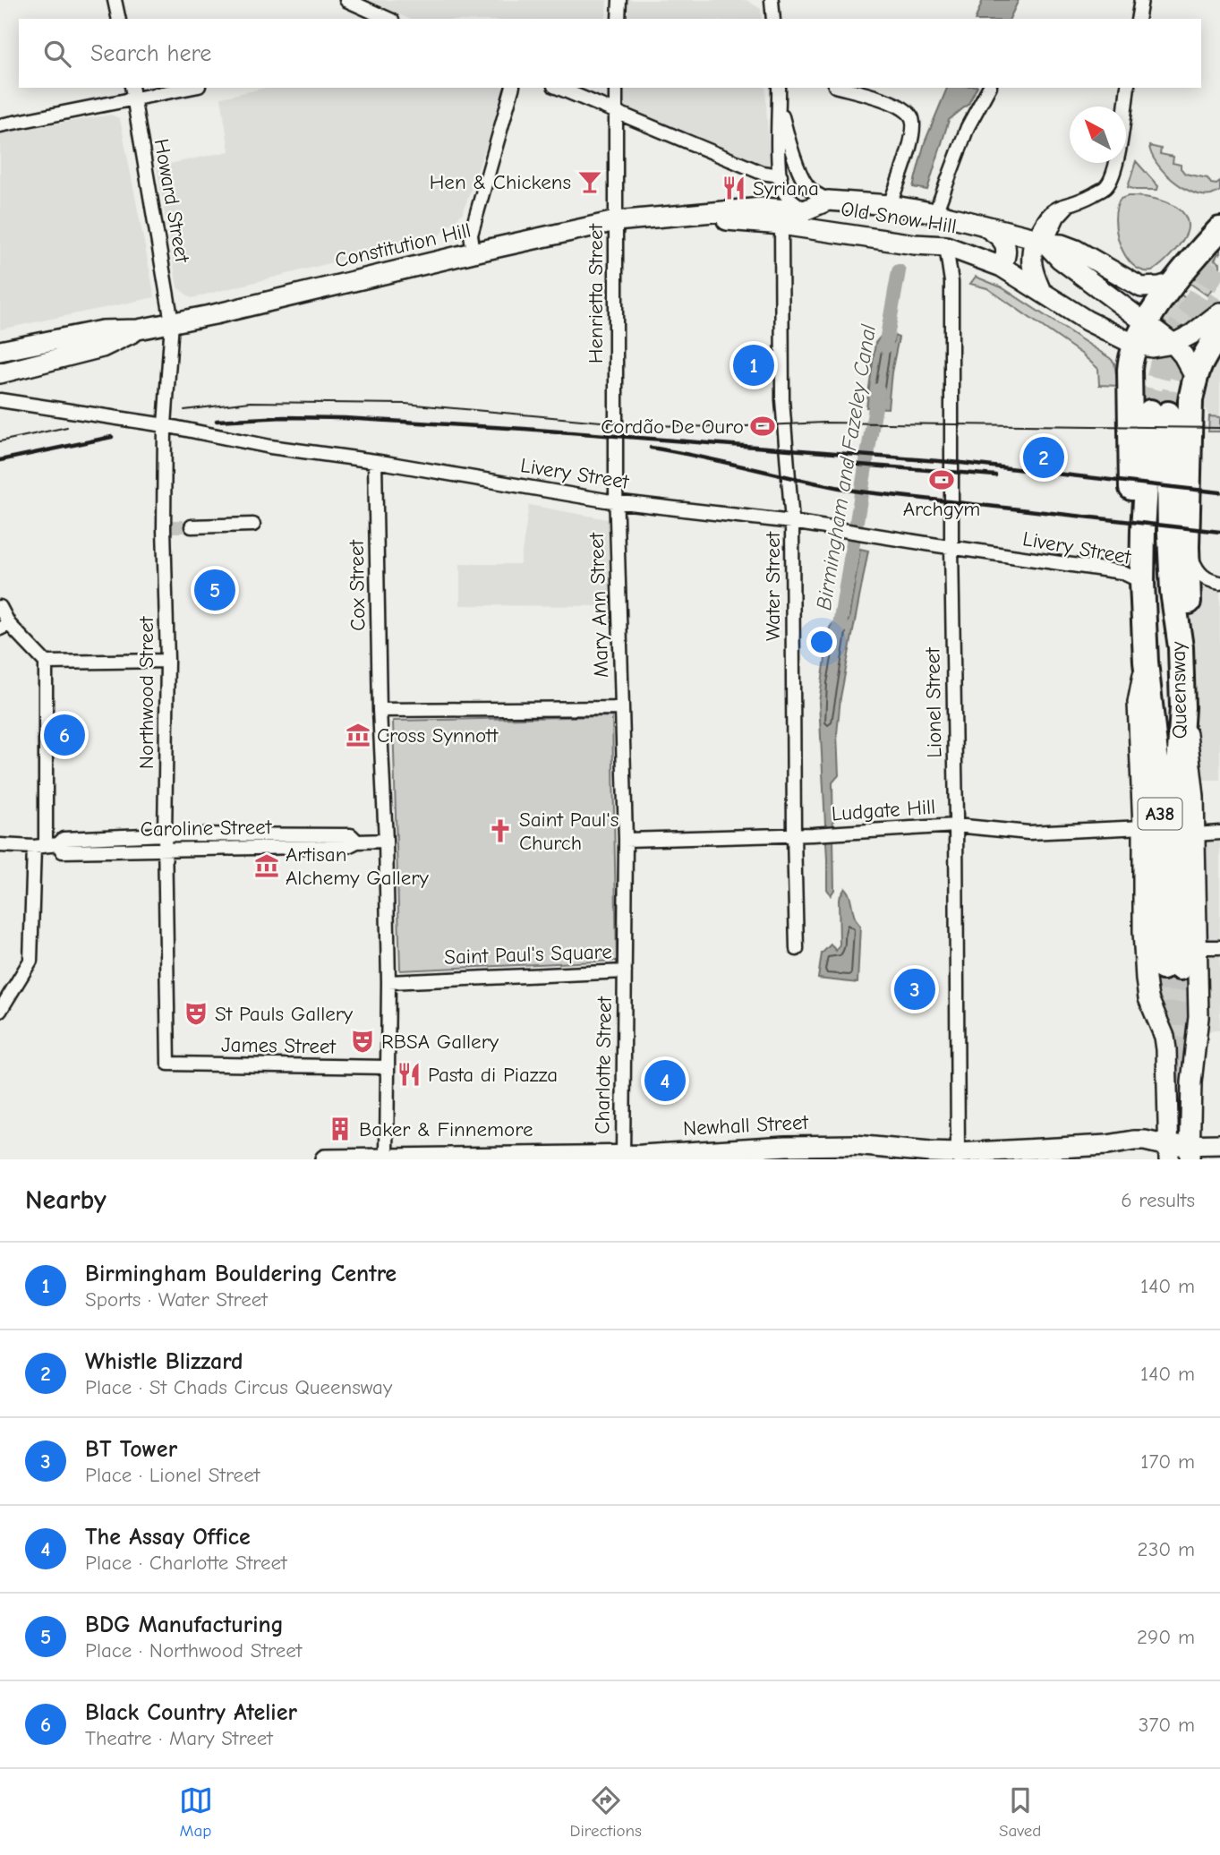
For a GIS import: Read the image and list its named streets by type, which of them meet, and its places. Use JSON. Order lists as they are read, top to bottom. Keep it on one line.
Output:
{"streets":{"highway":["Queensway","A38"],"main road":["Old Snow Hill","Constitution Hill","Newhall Street"],"street":["Howard Street","Henrietta Street","Livery Street","Cox Street","Water Street","Mary Ann Street","Northwood Street","Lionel Street","Ludgate Hill","Caroline Street","Saint Paul's Square","James Street","Charlotte Street"]},"crossings":[["Howard Street","Constitution Hill"],["Howard Street","Northwood Street"],["Old Snow Hill","Constitution Hill"],["Old Snow Hill","Water Street"],["Old Snow Hill","Lionel Street"],["Constitution Hill","Henrietta Street"],["Constitution Hill","Water Street"],["Constitution Hill","Northwood Street"],["Henrietta Street","Livery Street"],["Henrietta Street","Mary Ann Street"],["Livery Street","Cox Street"],["Livery Street","Water Street"],["Livery Street","Mary Ann Street"],["Livery Street","Queensway"],["Livery Street","Northwood Street"],["Livery Street","Lionel Street"],["Livery Street","A38"],["Water Street","Ludgate Hill"],["Mary Ann Street","Saint Paul's Square"],["Queensway","A38"],["Northwood Street","Caroline Street"],["Northwood Street","James Street"],["Lionel Street","Ludgate Hill"],["Lionel Street","Newhall Street"],["Ludgate Hill","Saint Paul's Square"],["Saint Paul's Square","Charlotte Street"],["Charlotte Street","Newhall Street"]],"water":["Birmingham and Fazeley Canal"],"places":{"bar":["Hen & Chickens"],"restaurant":["Syriana","Pasta di Piazza"],"sports":["Cordão De Ouro","Archgym"],"museum":["Cross Synnott","Artisan Alchemy Gallery"],"church":["Saint Paul's Church"],"theatre":["St Pauls Gallery","RBSA Gallery"],"building":["Baker & Finnemore"]},"north":"top left","page":{"search":"Search here","pins":["1","2","5","6","3","4"],"heading":["Nearby","6 results"],"list":[{"mark":"1","name":"Birmingham Bouldering Centre","note":"Sports · Water Street","value":"140 m"},{"mark":"2","name":"Whistle Blizzard","note":"Place · St Chads Circus Queensway","value":"140 m"},{"mark":"3","name":"BT Tower","note":"Place · Lionel Street","value":"170 m"},{"mark":"4","name":"The Assay Office","note":"Place · Charlotte Street","value":"230 m"},{"mark":"5","name":"BDG Manufacturing","note":"Place · Northwood Street","value":"290 m"},{"mark":"6","name":"Black Country Atelier","note":"Theatre · Mary Street","value":"370 m"}],"nav":["Map","Directions","Saved"]}}
